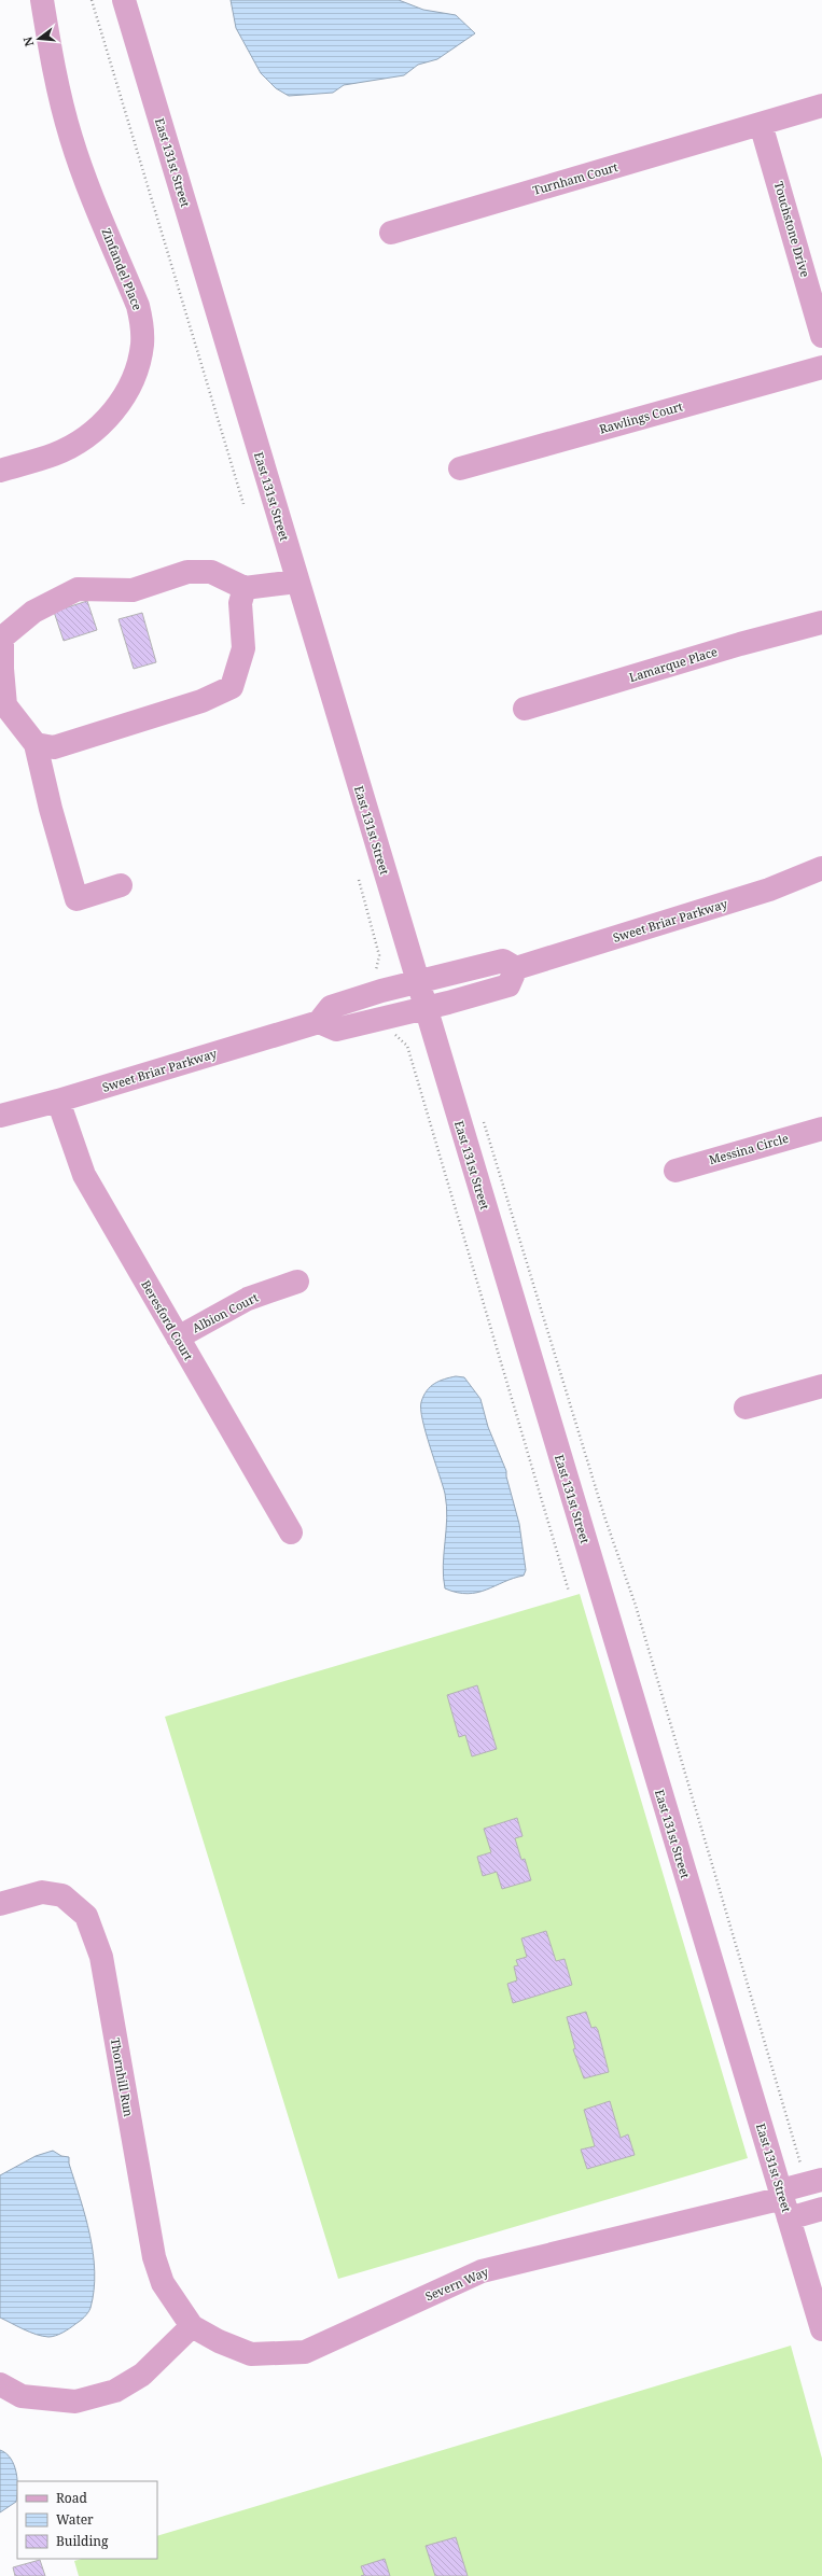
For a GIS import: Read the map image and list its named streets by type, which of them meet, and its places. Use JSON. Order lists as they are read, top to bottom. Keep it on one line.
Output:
{"streets":{"street":["East 131st Street","Turnham Court","Touchstone Drive","Zinfandel Place","Rawlings Court","Lamarque Place","Sweet Briar Parkway","Messina Circle","Albion Court","Beresford Court","Thornhill Run","Severn Way"]},"crossings":[["East 131st Street","Severn Way"],["Turnham Court","Touchstone Drive"],["Sweet Briar Parkway","Beresford Court"],["Albion Court","Beresford Court"],["Thornhill Run","Severn Way"]],"legend":["Road","Water","Building"],"north":"left"}
